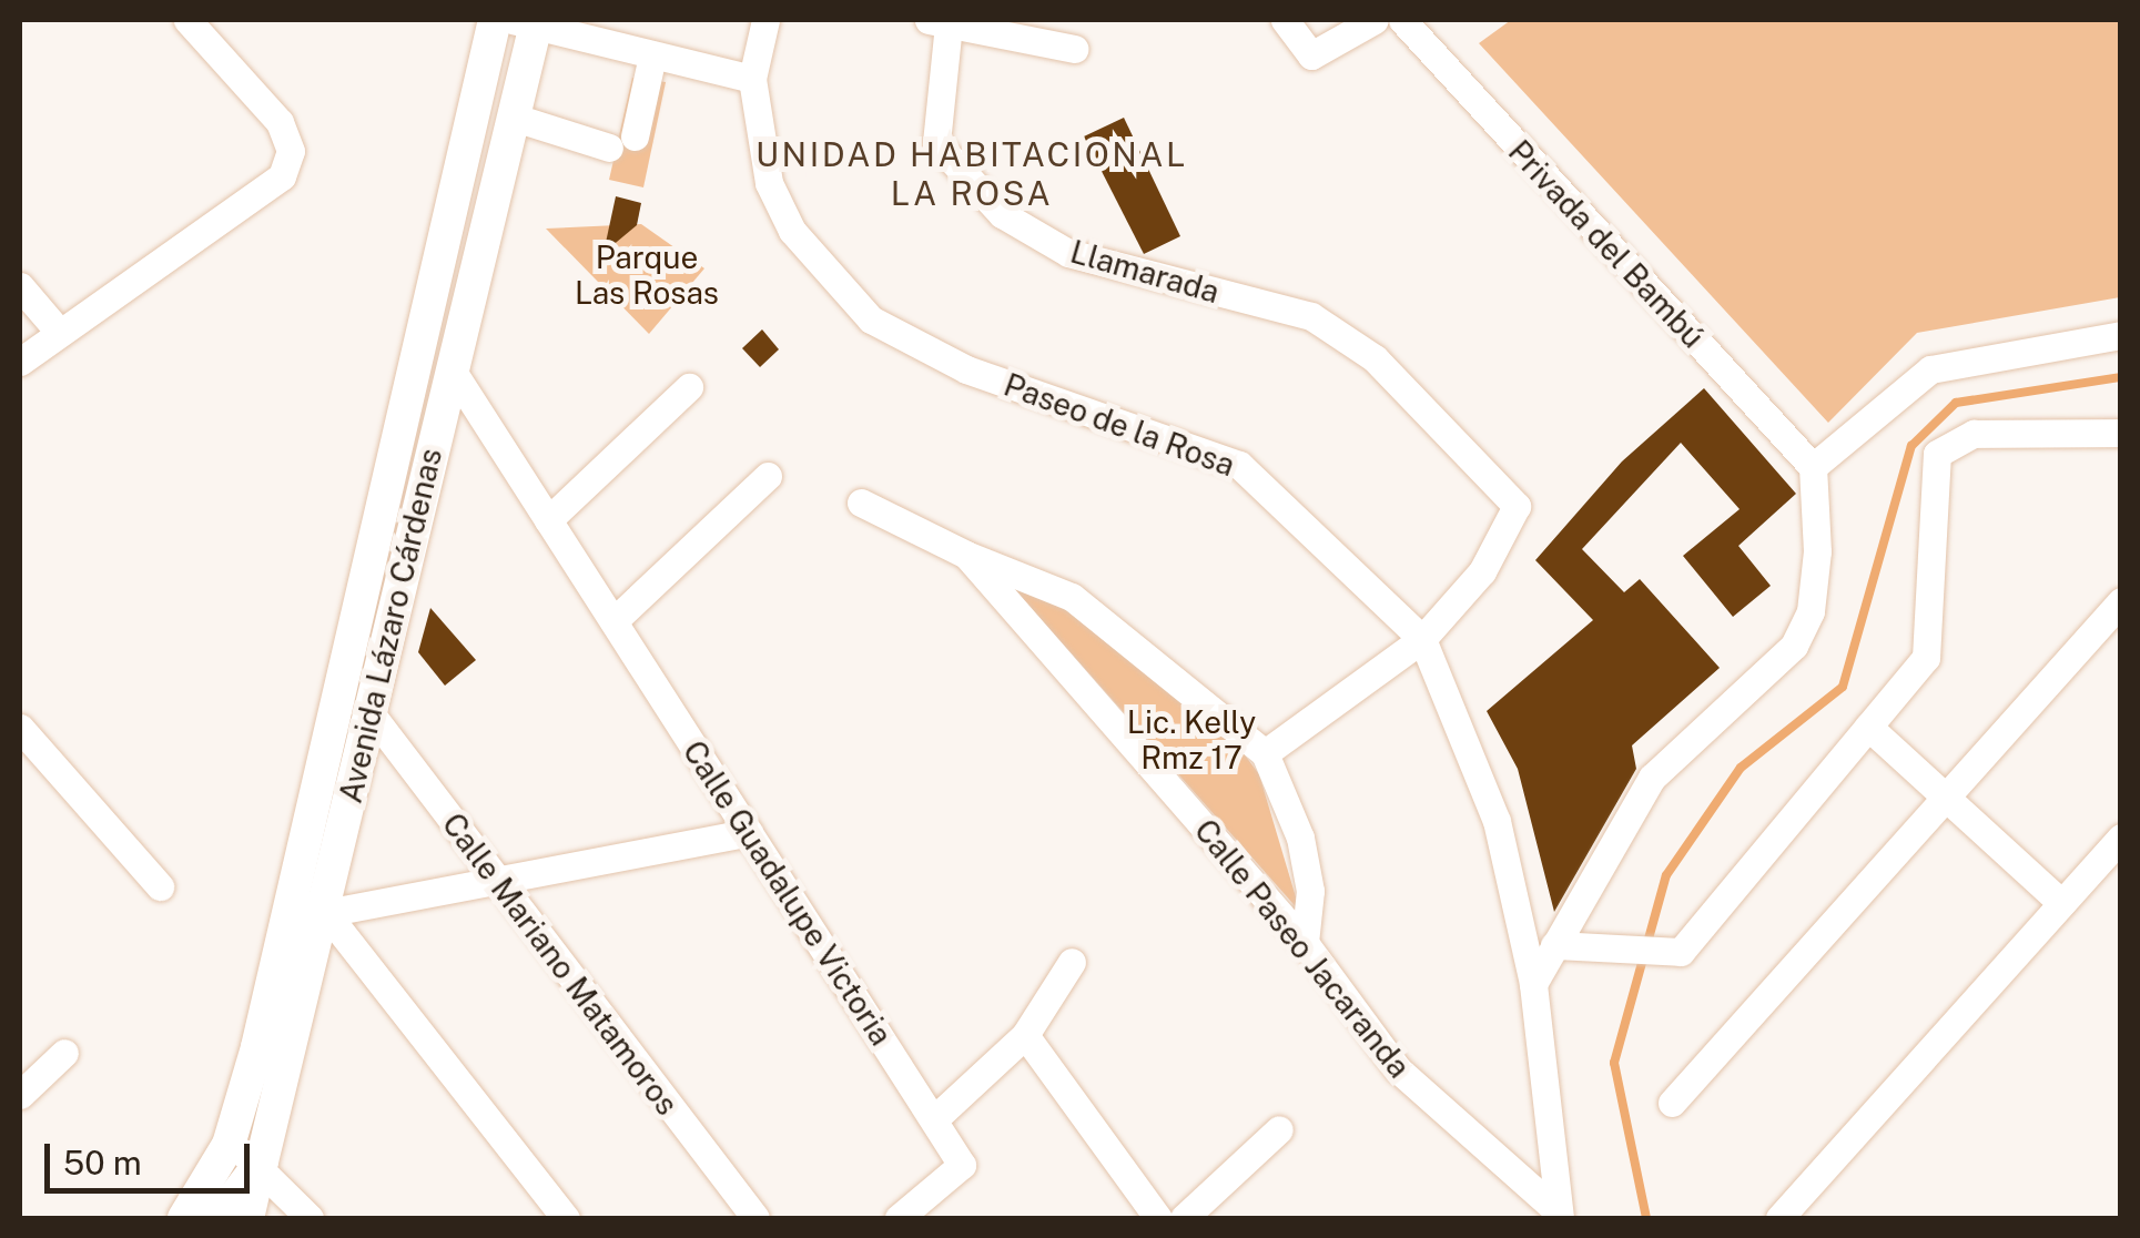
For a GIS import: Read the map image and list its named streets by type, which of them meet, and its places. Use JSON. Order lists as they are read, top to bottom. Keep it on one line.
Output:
{"streets":{"main road":["Avenida Lázaro Cárdenas"],"street":["Privada del Bambú","Llamarada","Paseo de la Rosa","Calle Guadalupe Victoria","Calle Paseo Jacaranda","Calle Mariano Matamoros"]},"crossings":[["Llamarada","Paseo de la Rosa"],["Paseo de la Rosa","Calle Paseo Jacaranda"],["Avenida Lázaro Cárdenas","Calle Guadalupe Victoria"],["Avenida Lázaro Cárdenas","Calle Mariano Matamoros"]],"districts":["UNIDAD HABITACIONAL LA ROSA"],"parks":["Parque Las Rosas","Lic. Kelly Rmz 17"],"scale_bar":"50 m"}
